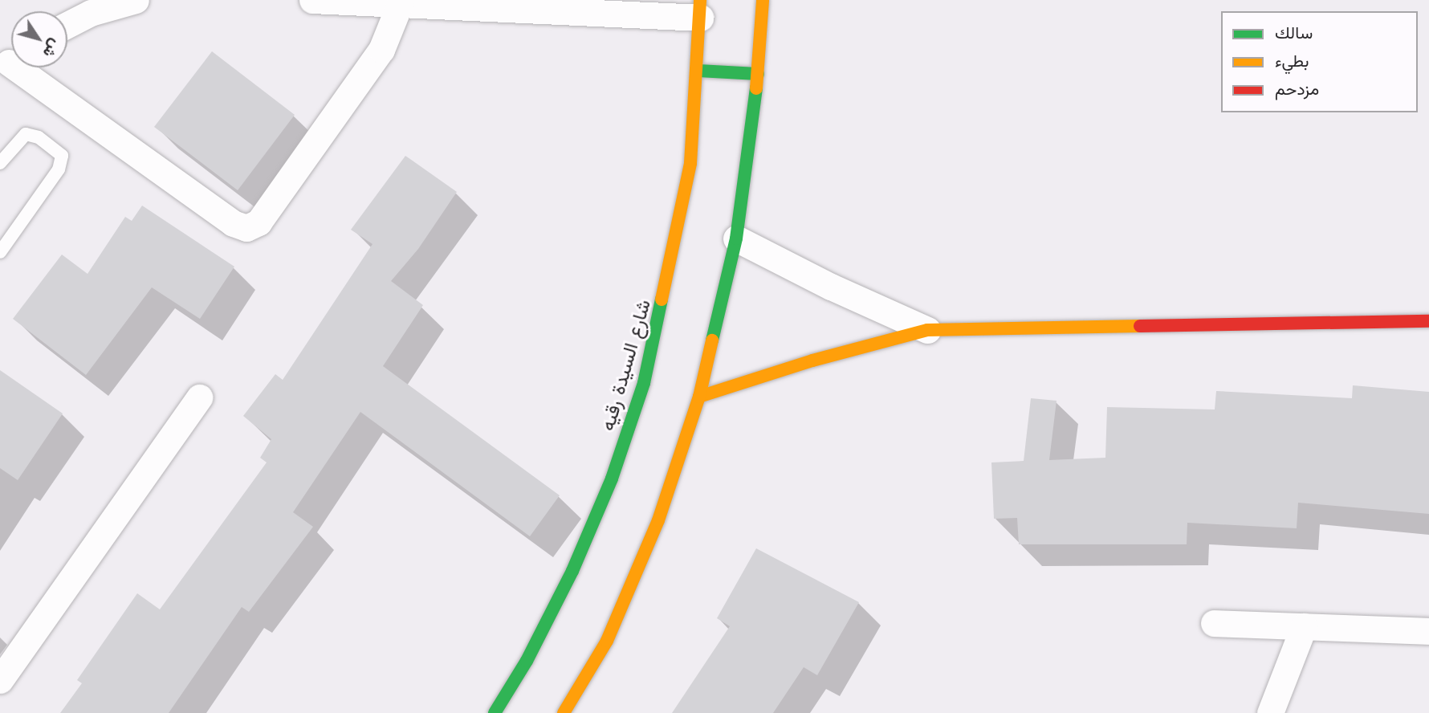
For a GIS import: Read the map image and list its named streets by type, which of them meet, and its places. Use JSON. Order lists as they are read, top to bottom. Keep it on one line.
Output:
{"streets":{"street":["شارع السيدة رقيه"]},"legend":["سالك","بطيء","مزدحم"],"north":"bottom right"}
